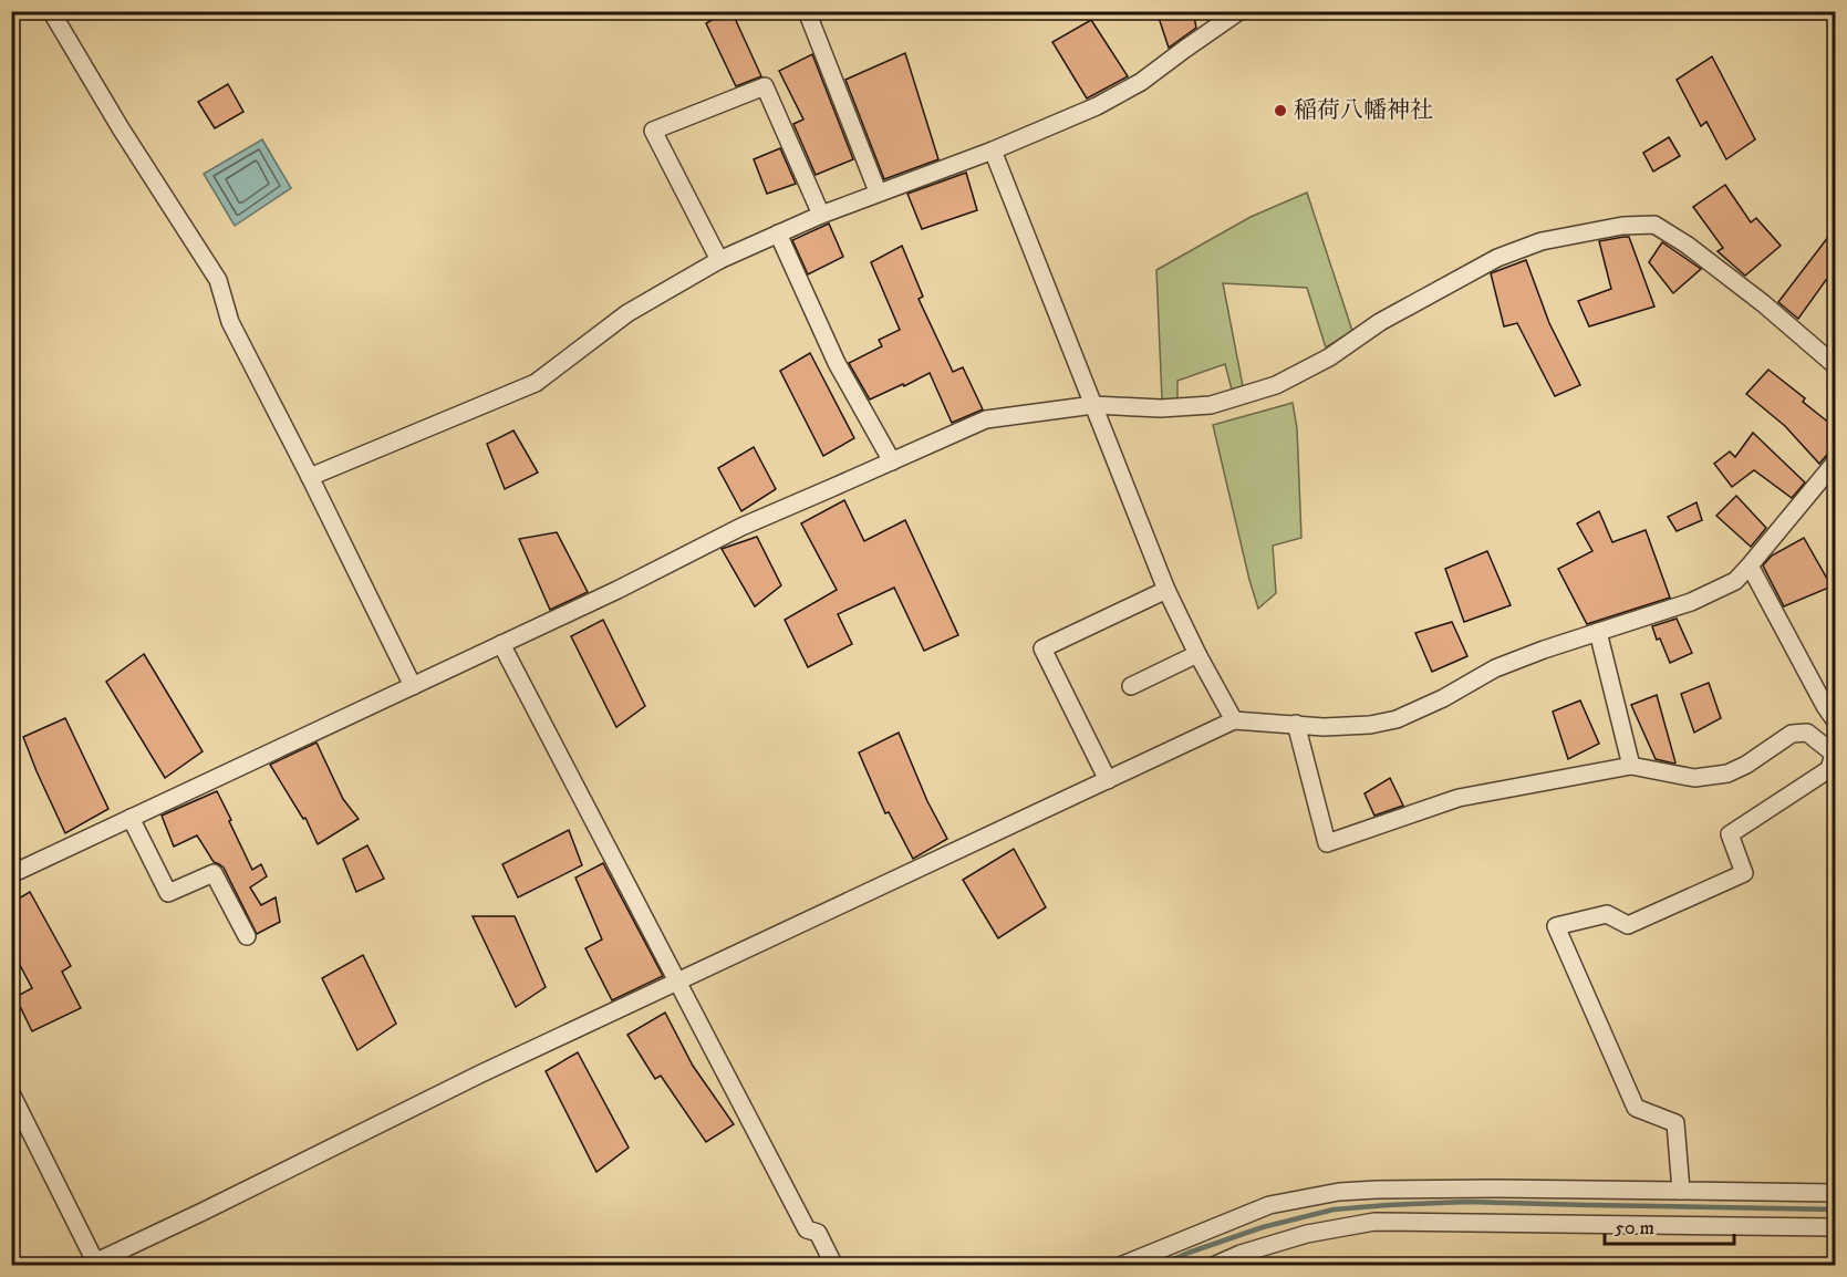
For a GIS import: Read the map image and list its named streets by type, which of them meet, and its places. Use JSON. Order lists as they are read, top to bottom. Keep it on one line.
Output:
{"places":["稲荷八幡神社"],"scale_bar":"50 m"}
